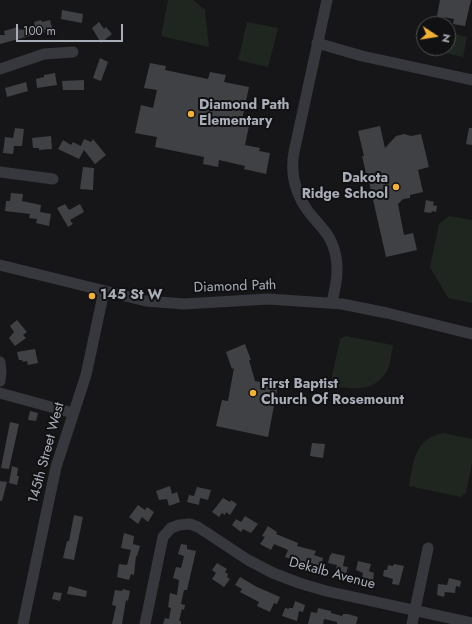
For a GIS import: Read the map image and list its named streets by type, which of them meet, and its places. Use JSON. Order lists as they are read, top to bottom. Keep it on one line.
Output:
{"streets":{"street":["Diamond Path","145th Street West","Dekalb Avenue"]},"crossings":[["Diamond Path","145th Street West"]],"places":["Diamond Path Elementary","Dakota Ridge School","145 St W","First Baptist Church Of Rosemount"],"scale_bar":"100 m","north":"right"}
